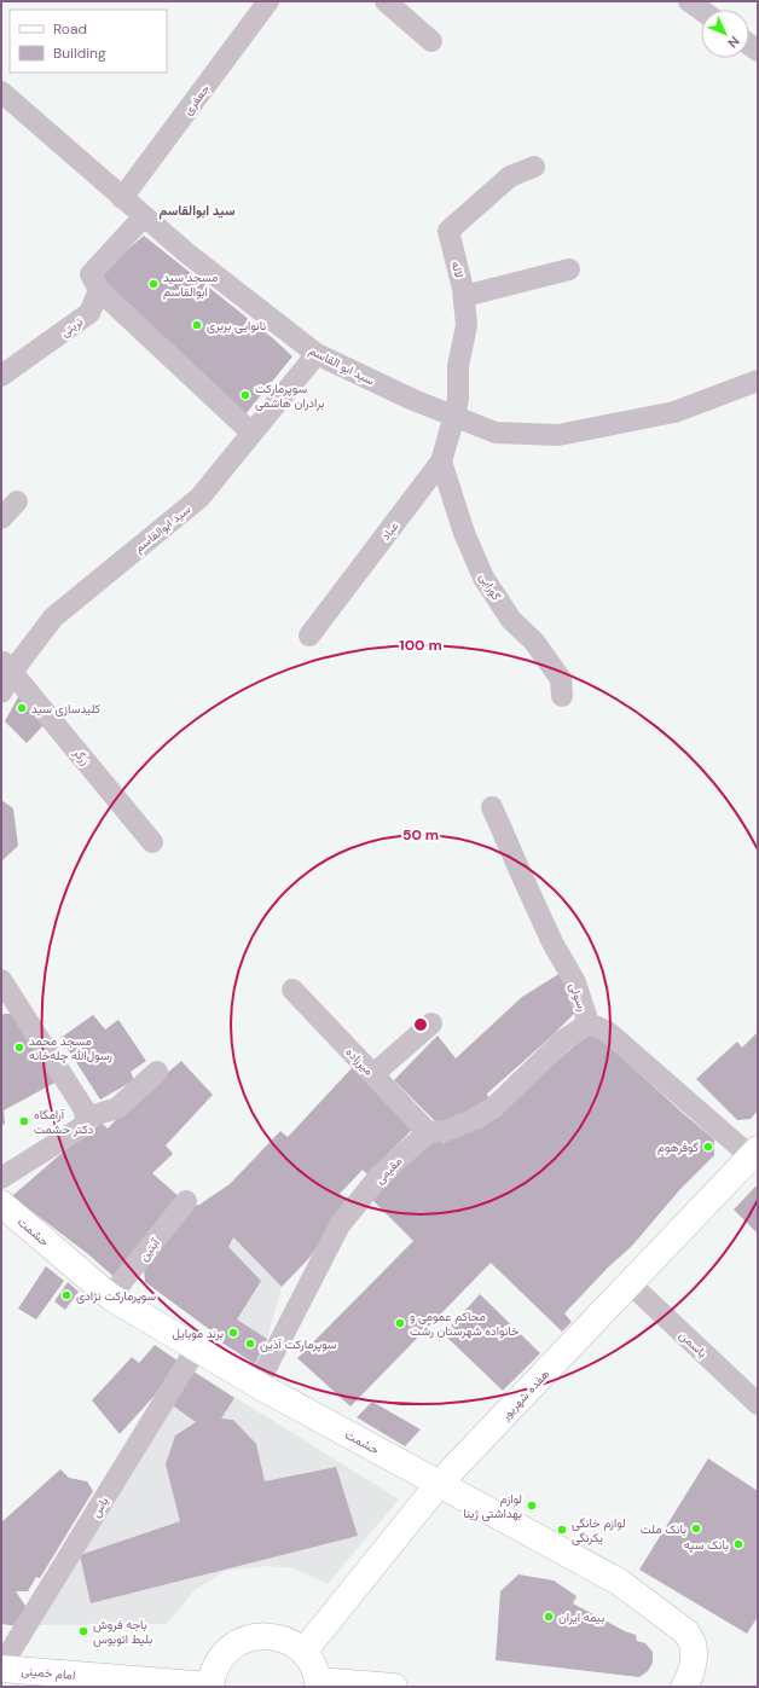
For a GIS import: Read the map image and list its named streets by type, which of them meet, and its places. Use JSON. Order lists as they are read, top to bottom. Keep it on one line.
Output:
{"streets":{"main road":["حشمت","هفده شهریور","امام خمینی"],"street":["جعفری","لاله","تربتی","سید ابو القاسم","سید ابوالقاسم","عباد","گورابی","زرگر","رسولی","میرزاده","مقیمی","آبتین","یاسمن","یاس"]},"crossings":[["جعفری","سید ابو القاسم"],["لاله","سید ابو القاسم"],["لاله","عباد"],["سید ابو القاسم","سید ابوالقاسم"],["سید ابو القاسم","عباد"],["سید ابوالقاسم","زرگر"],["عباد","گورابی"],["رسولی","هفده شهریور"],["میرزاده","مقیمی"],["مقیمی","حشمت"],["حشمت","آبتین"],["حشمت","هفده شهریور"],["حشمت","یاس"],["یاسمن","هفده شهریور"],["یاس","امام خمینی"]],"districts":["سید ابوالقاسم"],"places":["مسجد سید ابوالقاسم","نانوایی بربری","سوپرمارکت برادران هاشمی","کلیدسازی سید","مسجد محمد رسول‌‌الله چله‌خانه","آرامگاه دکتر حشمت","گوفرهوم","سوپرمارکت نژادی","محاکم عمومی و خانواده شهرستان رشت","برند موبایل","سوپرمارکت آذین","لوازم بهداشتی ژینا","بانک ملت","لوازم خانگی یکرنگی","بانک سپه","بیمه ایران","باجه فروش بلیط اتوبوس"],"legend":["Road","Building"],"north":"bottom right","rings":["100 m","50 m"]}
